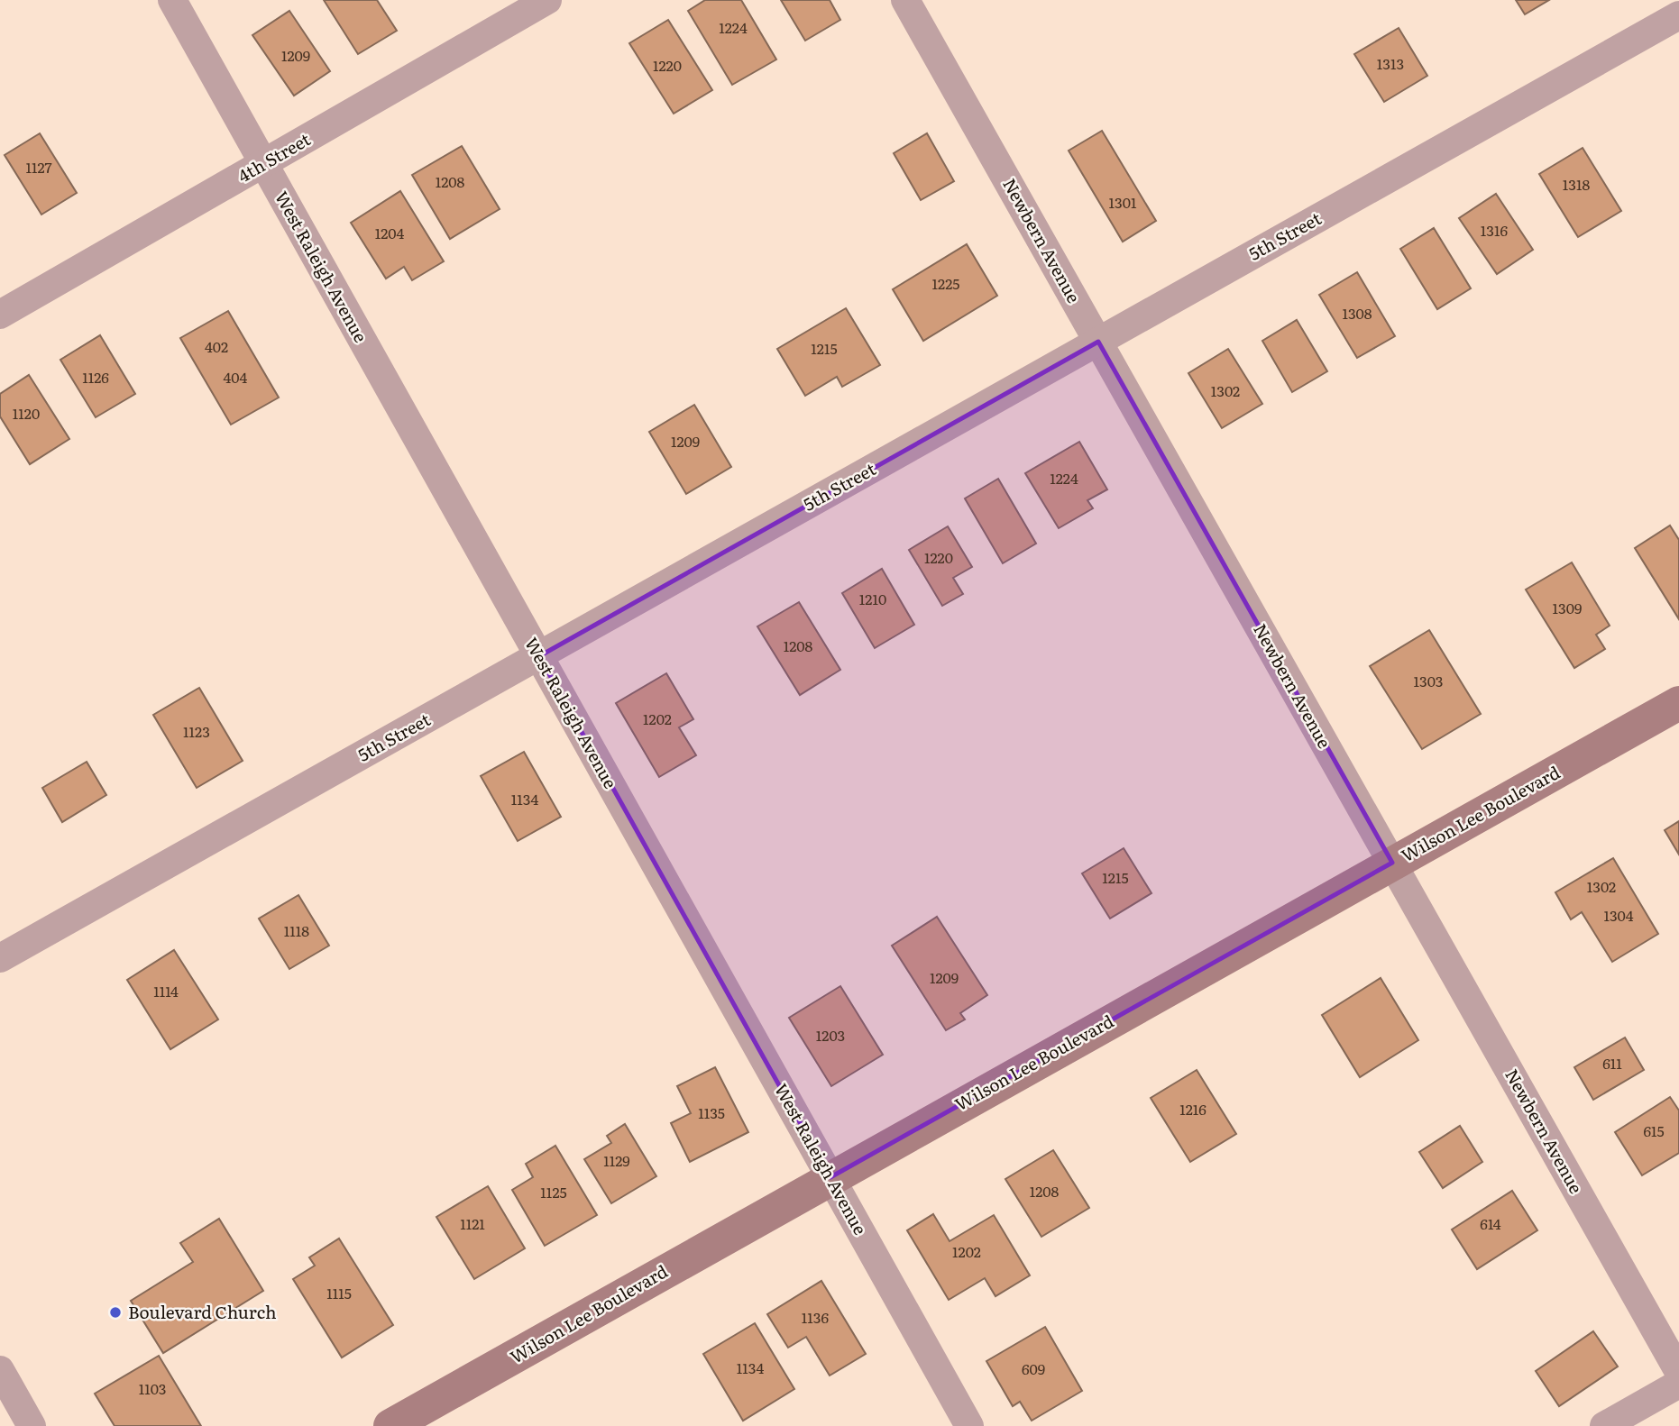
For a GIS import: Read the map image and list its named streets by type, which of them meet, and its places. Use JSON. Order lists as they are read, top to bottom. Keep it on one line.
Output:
{"streets":{"street":["4th Street","5th Street","Newbern Avenue","West Raleigh Avenue","Wilson Lee Boulevard"]},"crossings":[["4th Street","West Raleigh Avenue"],["5th Street","Newbern Avenue"],["5th Street","West Raleigh Avenue"],["Newbern Avenue","Wilson Lee Boulevard"],["West Raleigh Avenue","Wilson Lee Boulevard"]],"places":["Boulevard Church"],"house_numbers":["1224","1209","1313","1220","1127","1208","1318","1301","1316","1204","1225","1308","402","1215","1126","404","1302","1120","1209","1224","1220","1210","1309","1208","1303","1202","1123","1134","1215","1302","1304","1118","1209","1114","1203","611","1216","1135","615","1129","1208","1125","1121","614","1202","1115","1136","1134","609","1103"]}
